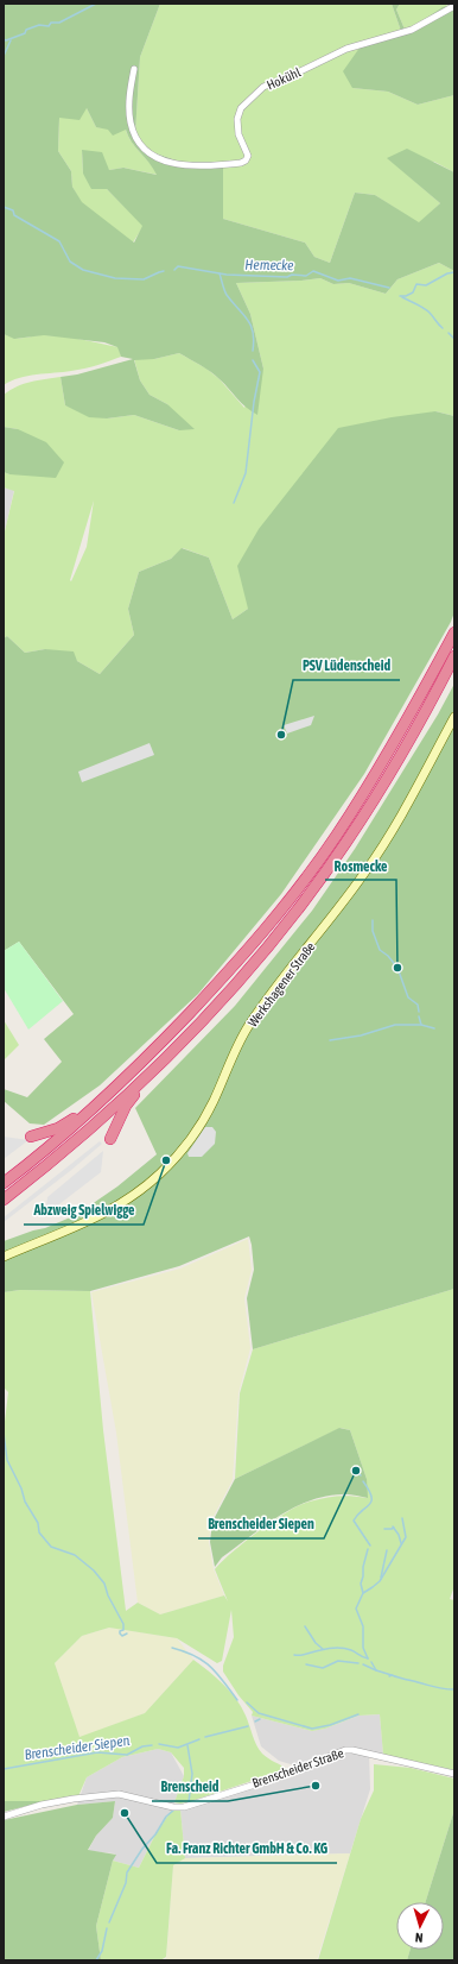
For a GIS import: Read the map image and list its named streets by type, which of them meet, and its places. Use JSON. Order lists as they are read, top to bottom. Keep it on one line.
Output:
{"streets":{"main road":["Werkshagener Straße"],"street":["Hokühl","Brenscheider Straße"]},"water":["Hemecke","Brenscheider Siepen"],"places":["PSV Lüdenscheid","Rosmecke","Abzweig Spielwigge","Brenscheider Siepen","Brenscheid","Fa. Franz Richter GmbH & Co. KG"],"north":"bottom"}
